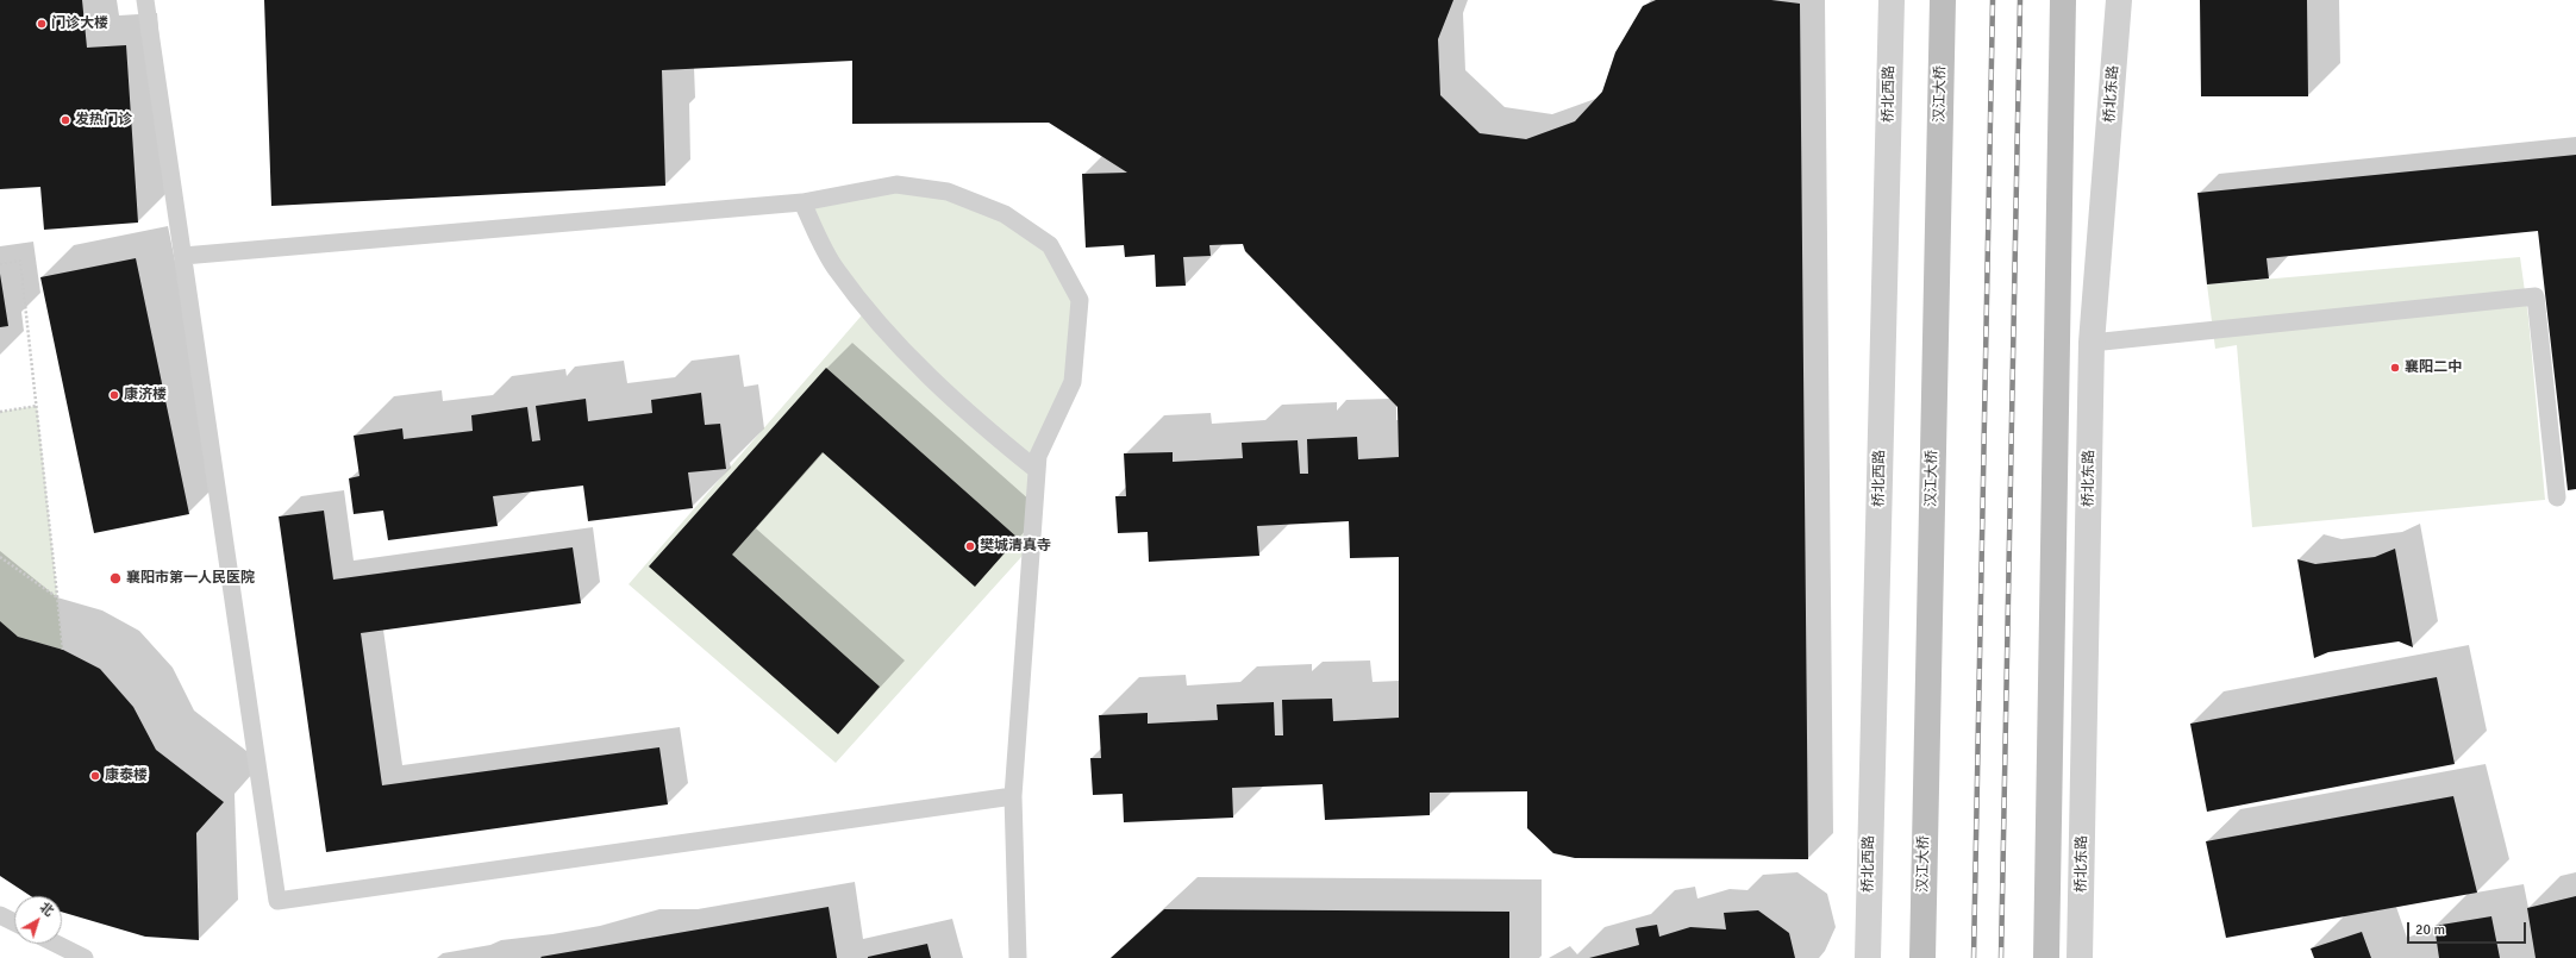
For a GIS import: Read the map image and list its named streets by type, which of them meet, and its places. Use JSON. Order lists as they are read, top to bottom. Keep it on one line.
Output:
{"streets":{"main road":["汉江大桥"],"street":["桥北西路","桥北东路"]},"places":["门诊大楼","发热门诊","襄阳二中","康济楼","樊城清真寺","襄阳市第一人民医院","康泰楼"],"scale_bar":"20 m","north":"top right"}
